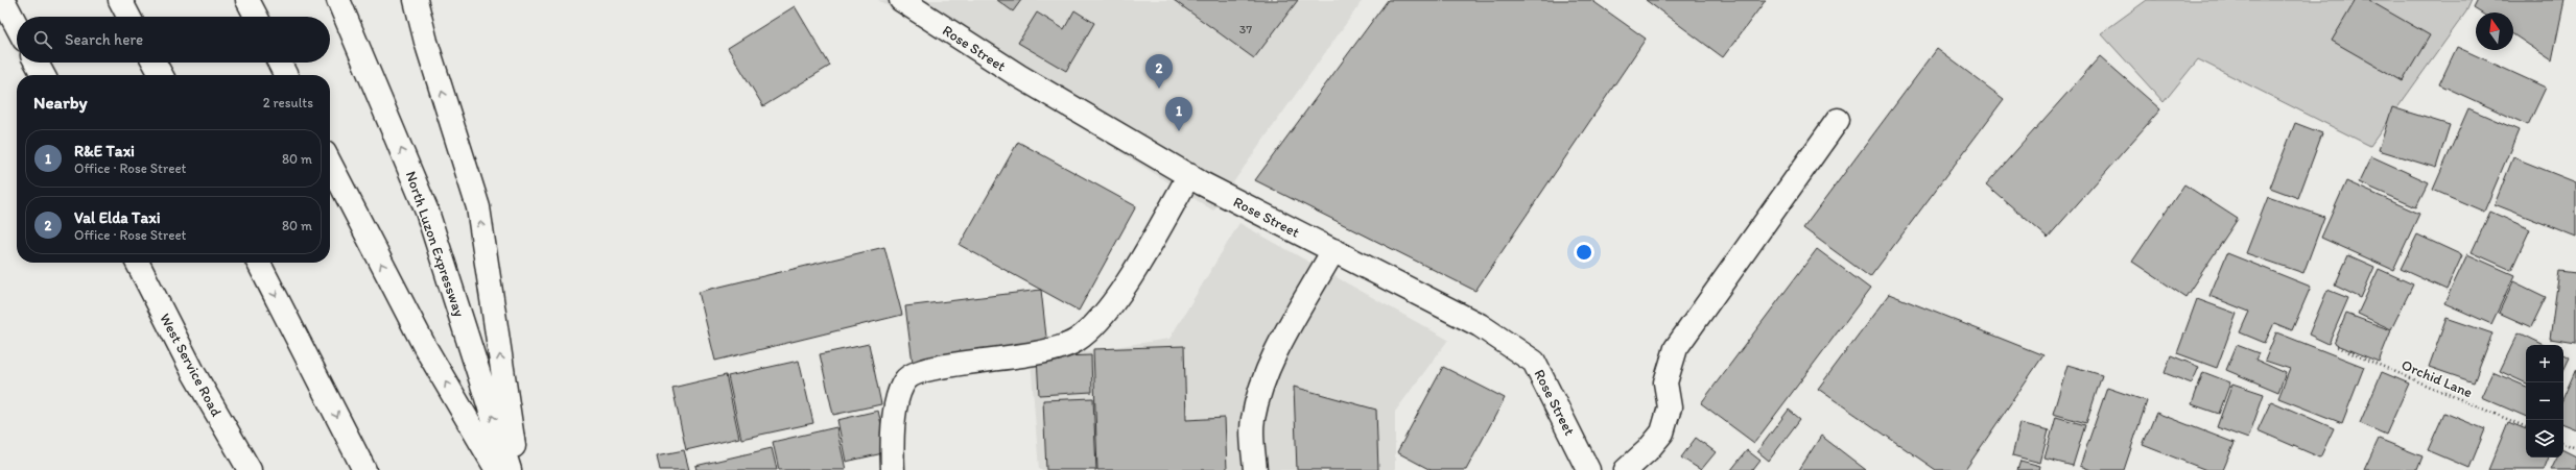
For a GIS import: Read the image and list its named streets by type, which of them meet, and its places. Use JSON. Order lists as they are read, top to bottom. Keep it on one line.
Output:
{"streets":{"main road":["Rose Street","North Luzon Expressway","West Service Road"],"path":["Orchid Lane"]},"house_numbers":["37"],"north":"top","page":{"search":"Search here","pins":["2","1"],"heading":["Nearby","2 results"],"list":[{"mark":"1","name":"R&E Taxi","note":"Office · Rose Street","value":"80 m"},{"mark":"2","name":"Val Elda Taxi","note":"Office · Rose Street","value":"80 m"}],"map_buttons":["+","−"]}}
